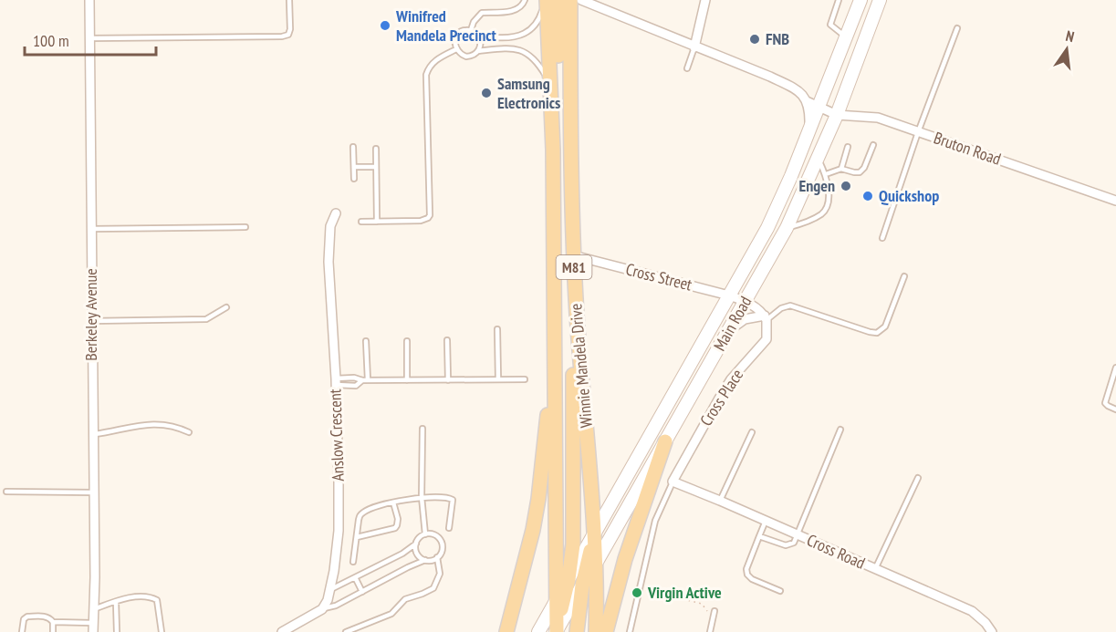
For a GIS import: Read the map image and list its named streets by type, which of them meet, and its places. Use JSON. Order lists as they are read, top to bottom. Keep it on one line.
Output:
{"streets":{"main road":["M81","Main Road","Winnie Mandela Drive"],"street":["Bruton Road","Cross Street","Berkeley Avenue","Cross Place","Anslow Crescent","Cross Road"]},"crossings":[["Bruton Road","Main Road"],["Cross Street","Main Road"],["Cross Street","Winnie Mandela Drive"],["Main Road","Winnie Mandela Drive"],["Cross Place","Cross Road"]],"places":["Winifred Mandela Precinct","FNB","Samsung Electronics","Engen","Quickshop","Virgin Active"],"scale_bar":"100 m","north":"top"}
